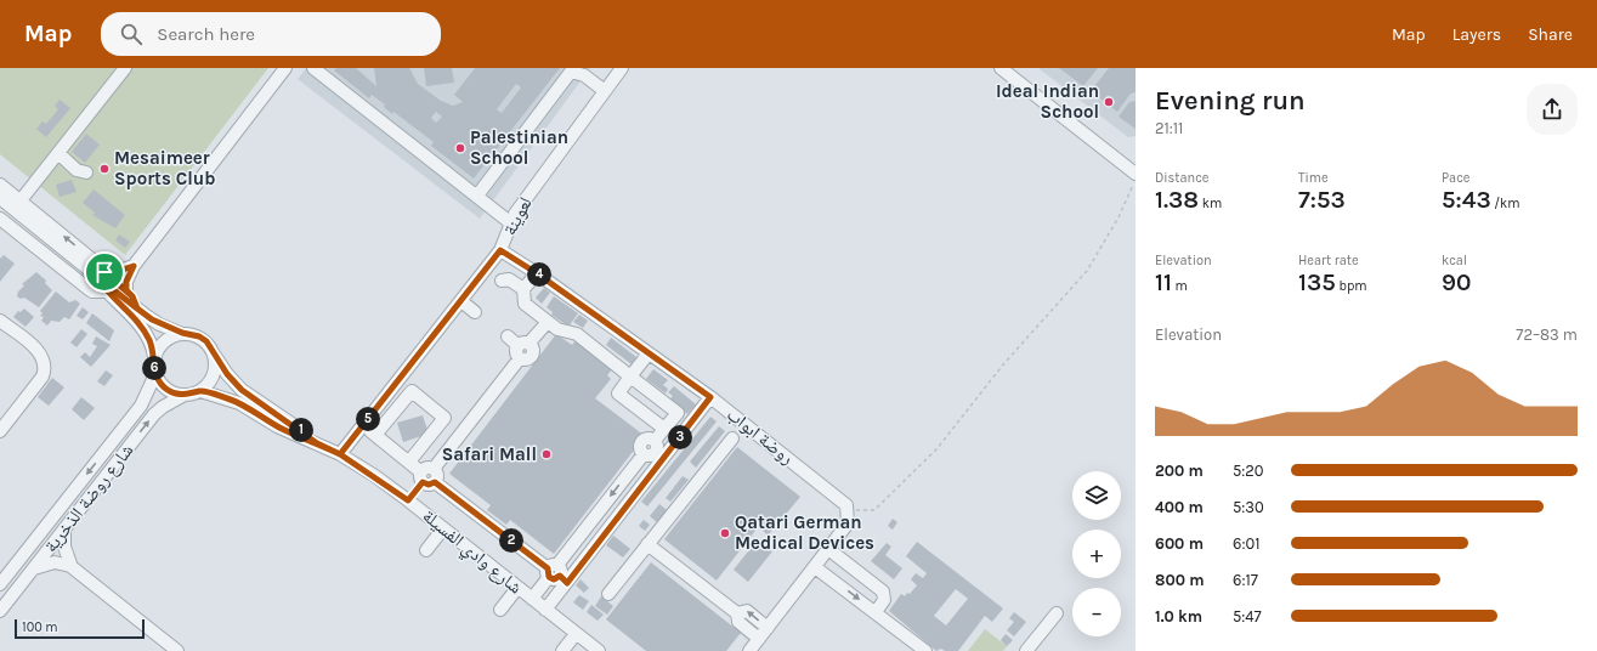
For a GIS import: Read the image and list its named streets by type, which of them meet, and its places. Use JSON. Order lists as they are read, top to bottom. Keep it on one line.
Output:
{"streets":{"street":["لعوينة","روضة ابواب","شارع روضة الذخرية","شارع وادي الفسيلة"]},"crossings":[["لعوينة","روضة ابواب"],["لعوينة","شارع وادي الفسيلة"],["شارع روضة الذخرية","شارع وادي الفسيلة"]],"places":["Ideal Indian School","Palestinian School","Mesaimeer Sports Club","Safari Mall","Qatari German Medical Devices"],"scale_bar":"100 m","page":{"header":"Map","search":"Search here","nav":["Map","Layers","Share"],"heading":["Evening run","21:11"],"stats":[["Distance","1.38 km"],["Time","7:53"],["Pace","5:43 /km"],["Elevation","11 m"],["Heart rate","135 bpm"],["kcal","90"]],"pins":["4","6","5","1","3","2"],"chart":["Elevation","72–83 m"],"list":[{"name":"200 m","note":"5:20"},{"name":"400 m","note":"5:30"},{"name":"600 m","note":"6:01"},{"name":"800 m","note":"6:17"},{"name":"1.0 km","note":"5:47"}],"map_buttons":["+","−"],"scale":"100 m"}}
